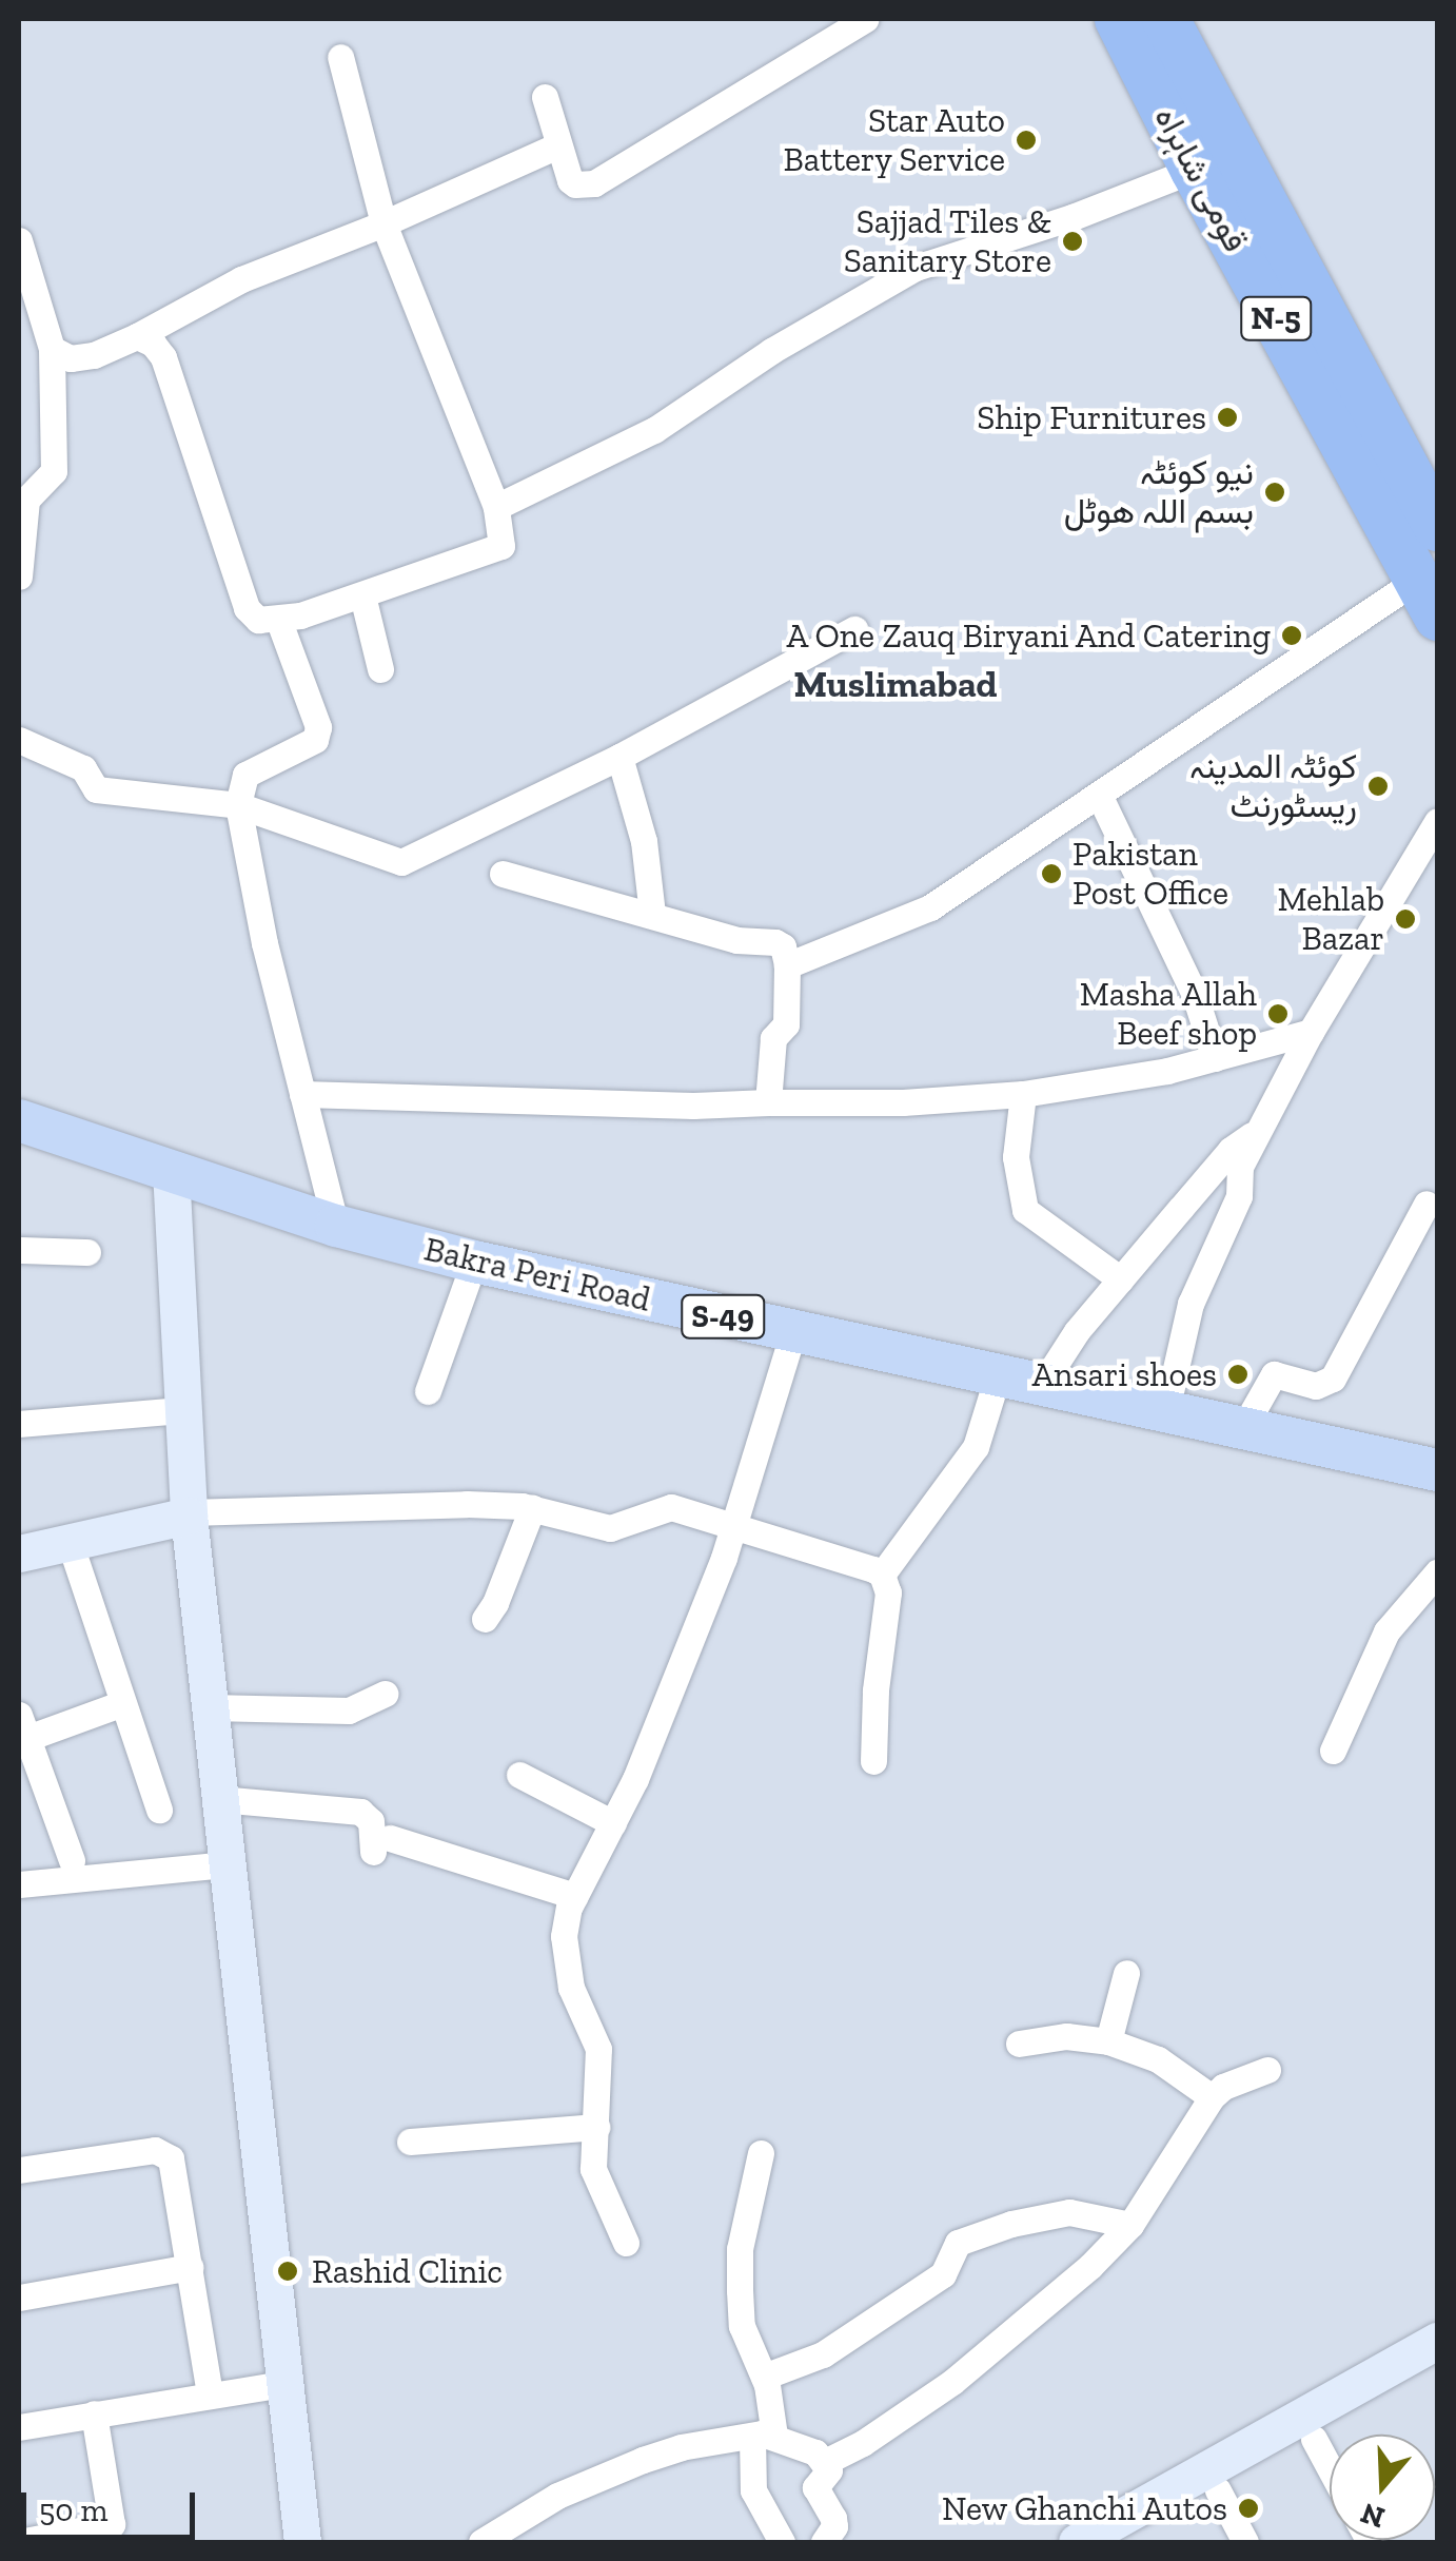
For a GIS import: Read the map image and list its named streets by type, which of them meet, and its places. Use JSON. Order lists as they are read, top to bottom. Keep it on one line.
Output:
{"streets":{"highway":["قومی شاہراہ","N-5"],"main road":["Bakra Peri Road","S-49"]},"districts":["Muslimabad"],"places":["Star Auto Battery Service","Sajjad Tiles & Sanitary Store","Ship Furnitures","نیو کوئٹہ بسم اللہ ھوٹل","A One Zauq Biryani And Catering","کوئٹہ المدینہ ریسٹورنٹ","Pakistan Post Office","Mehlab Bazar","Masha Allah Beef shop","Ansari shoes","Rashid Clinic","New Ghanchi Autos"],"scale_bar":"50 m","north":"bottom"}
